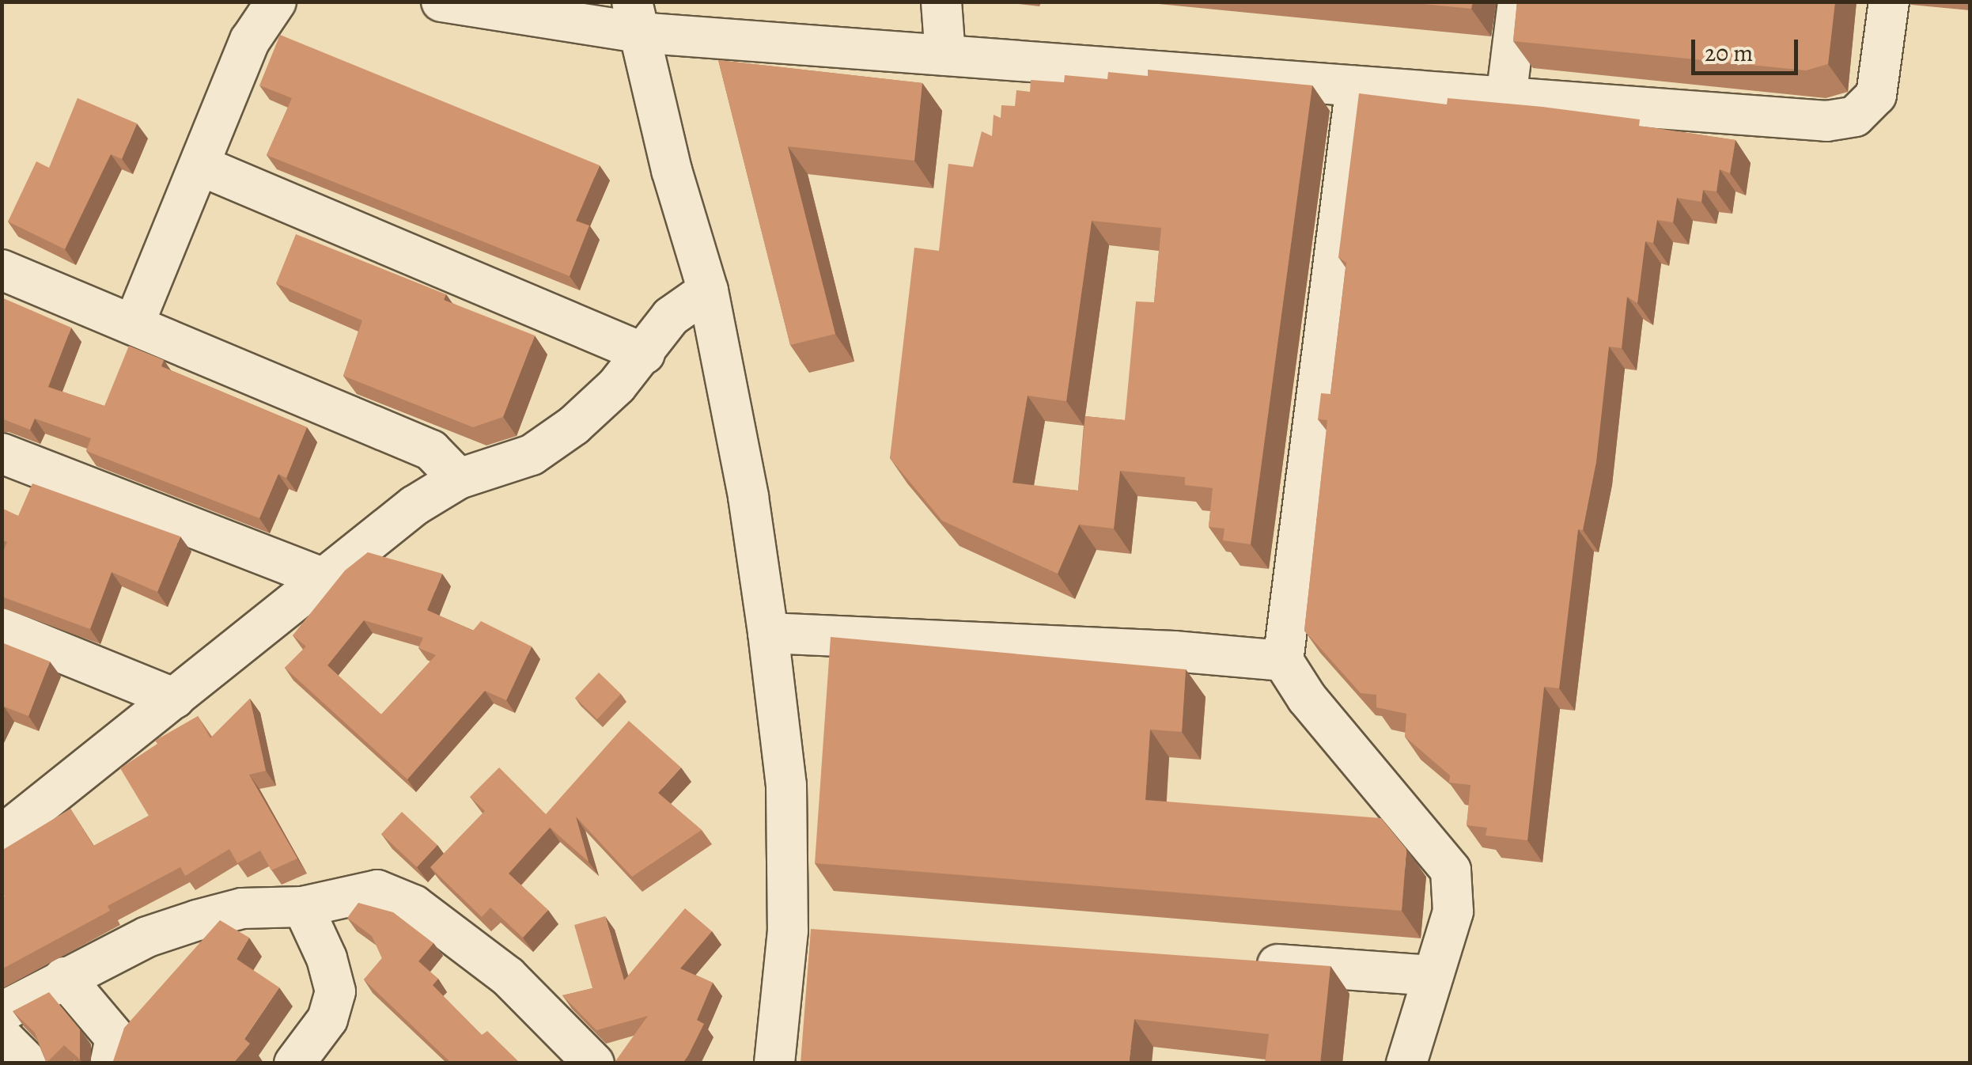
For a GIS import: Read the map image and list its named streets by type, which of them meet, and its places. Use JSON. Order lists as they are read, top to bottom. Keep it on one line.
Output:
{"scale_bar":"20 m"}
